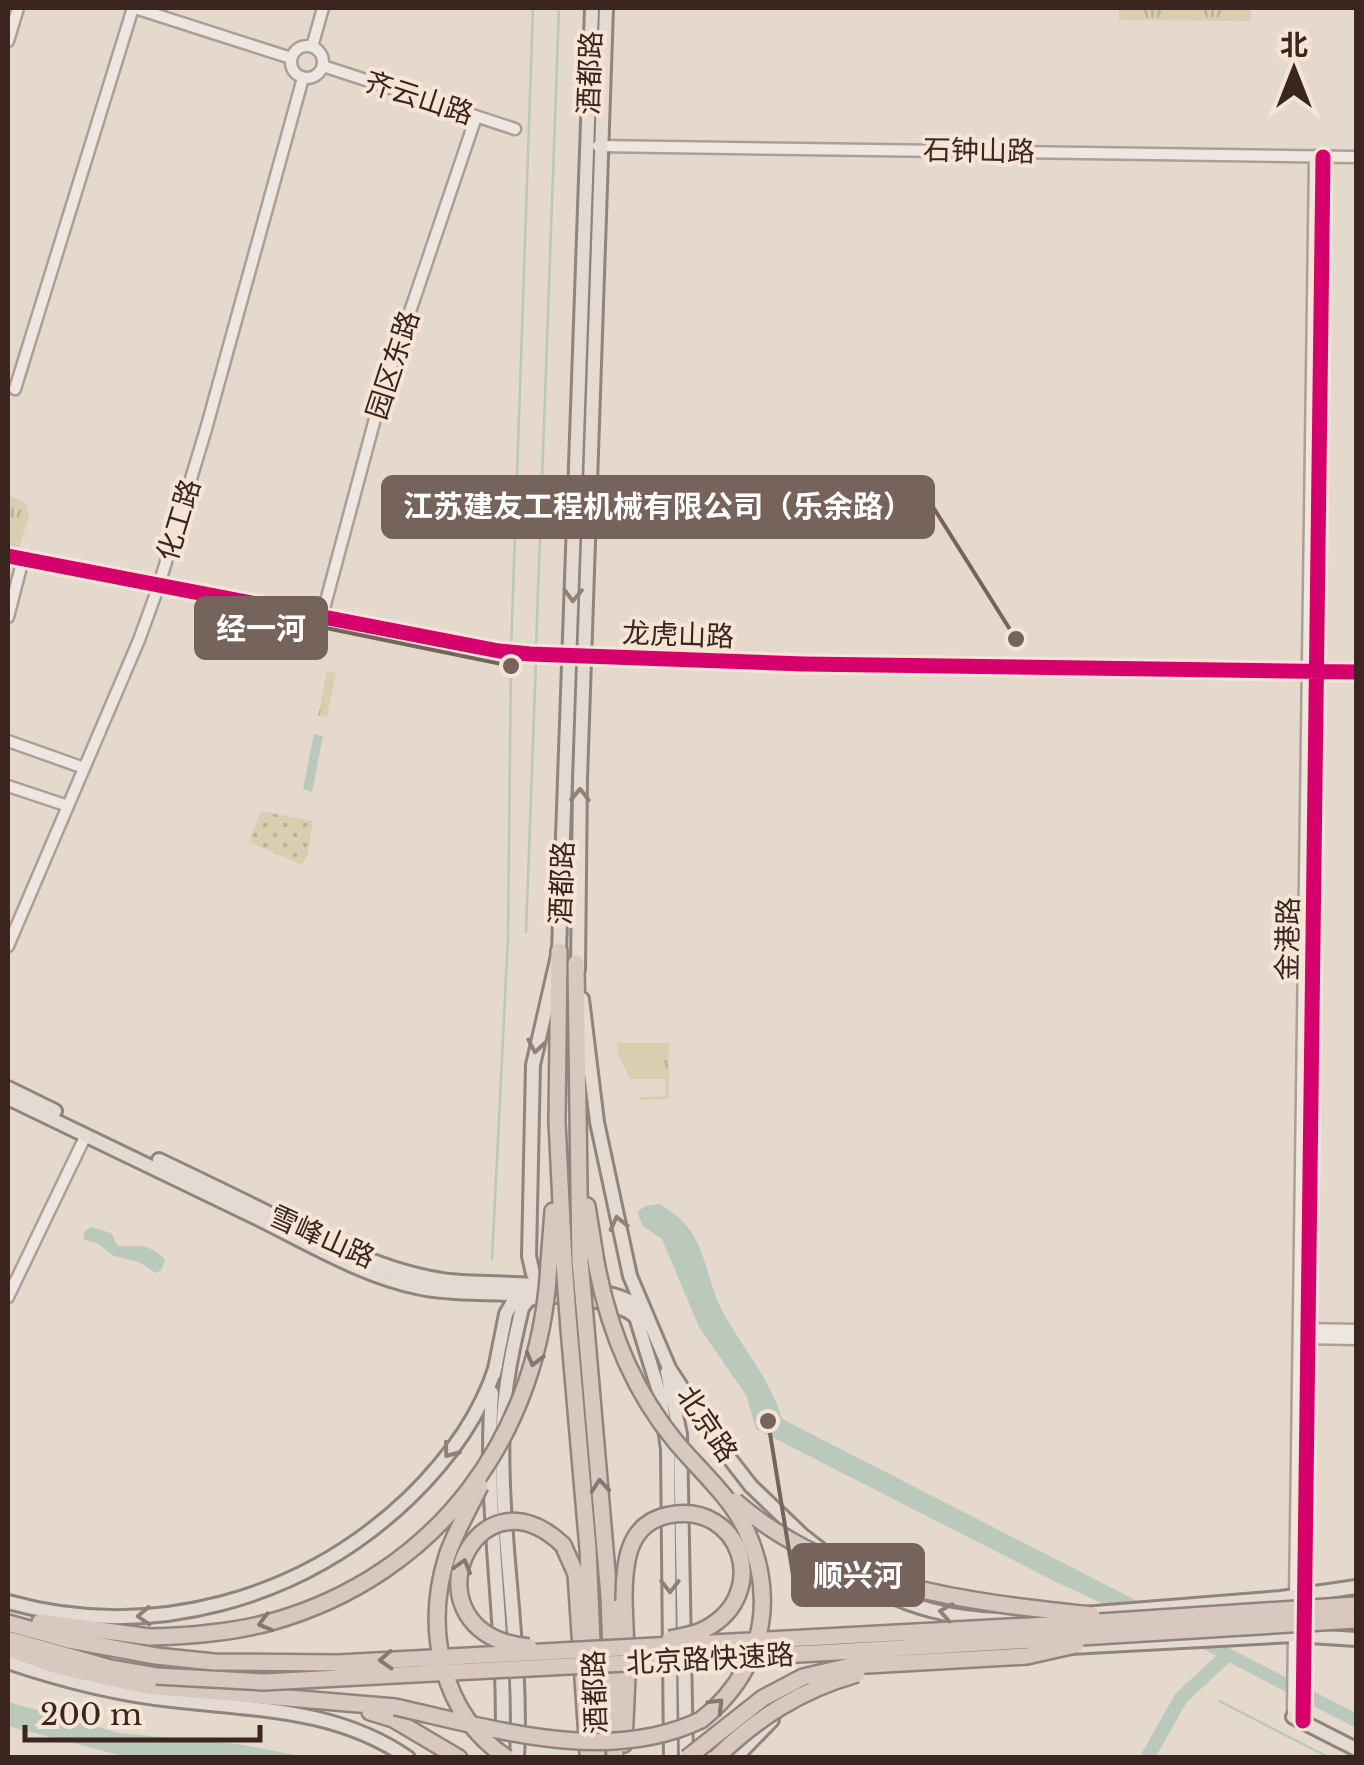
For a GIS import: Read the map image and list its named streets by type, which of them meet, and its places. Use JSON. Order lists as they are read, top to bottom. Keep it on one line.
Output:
{"streets":{"highway":["酒都路","北京路快速路"],"main road":["雪峰山路","北京路"],"street":["齐云山路","石钟山路","园区东路","化工路","龙虎山路","金港路"]},"crossings":[["酒都路","石钟山路"],["酒都路","龙虎山路"],["酒都路","北京路"],["齐云山路","园区东路"],["齐云山路","化工路"],["石钟山路","金港路"],["园区东路","龙虎山路"],["化工路","龙虎山路"],["龙虎山路","金港路"],["金港路","北京路"]],"one_way":["北京路"],"places":["江苏建友工程机械有限公司（乐余路）","经一河","顺兴河"],"scale_bar":"200 m","north":"top"}
